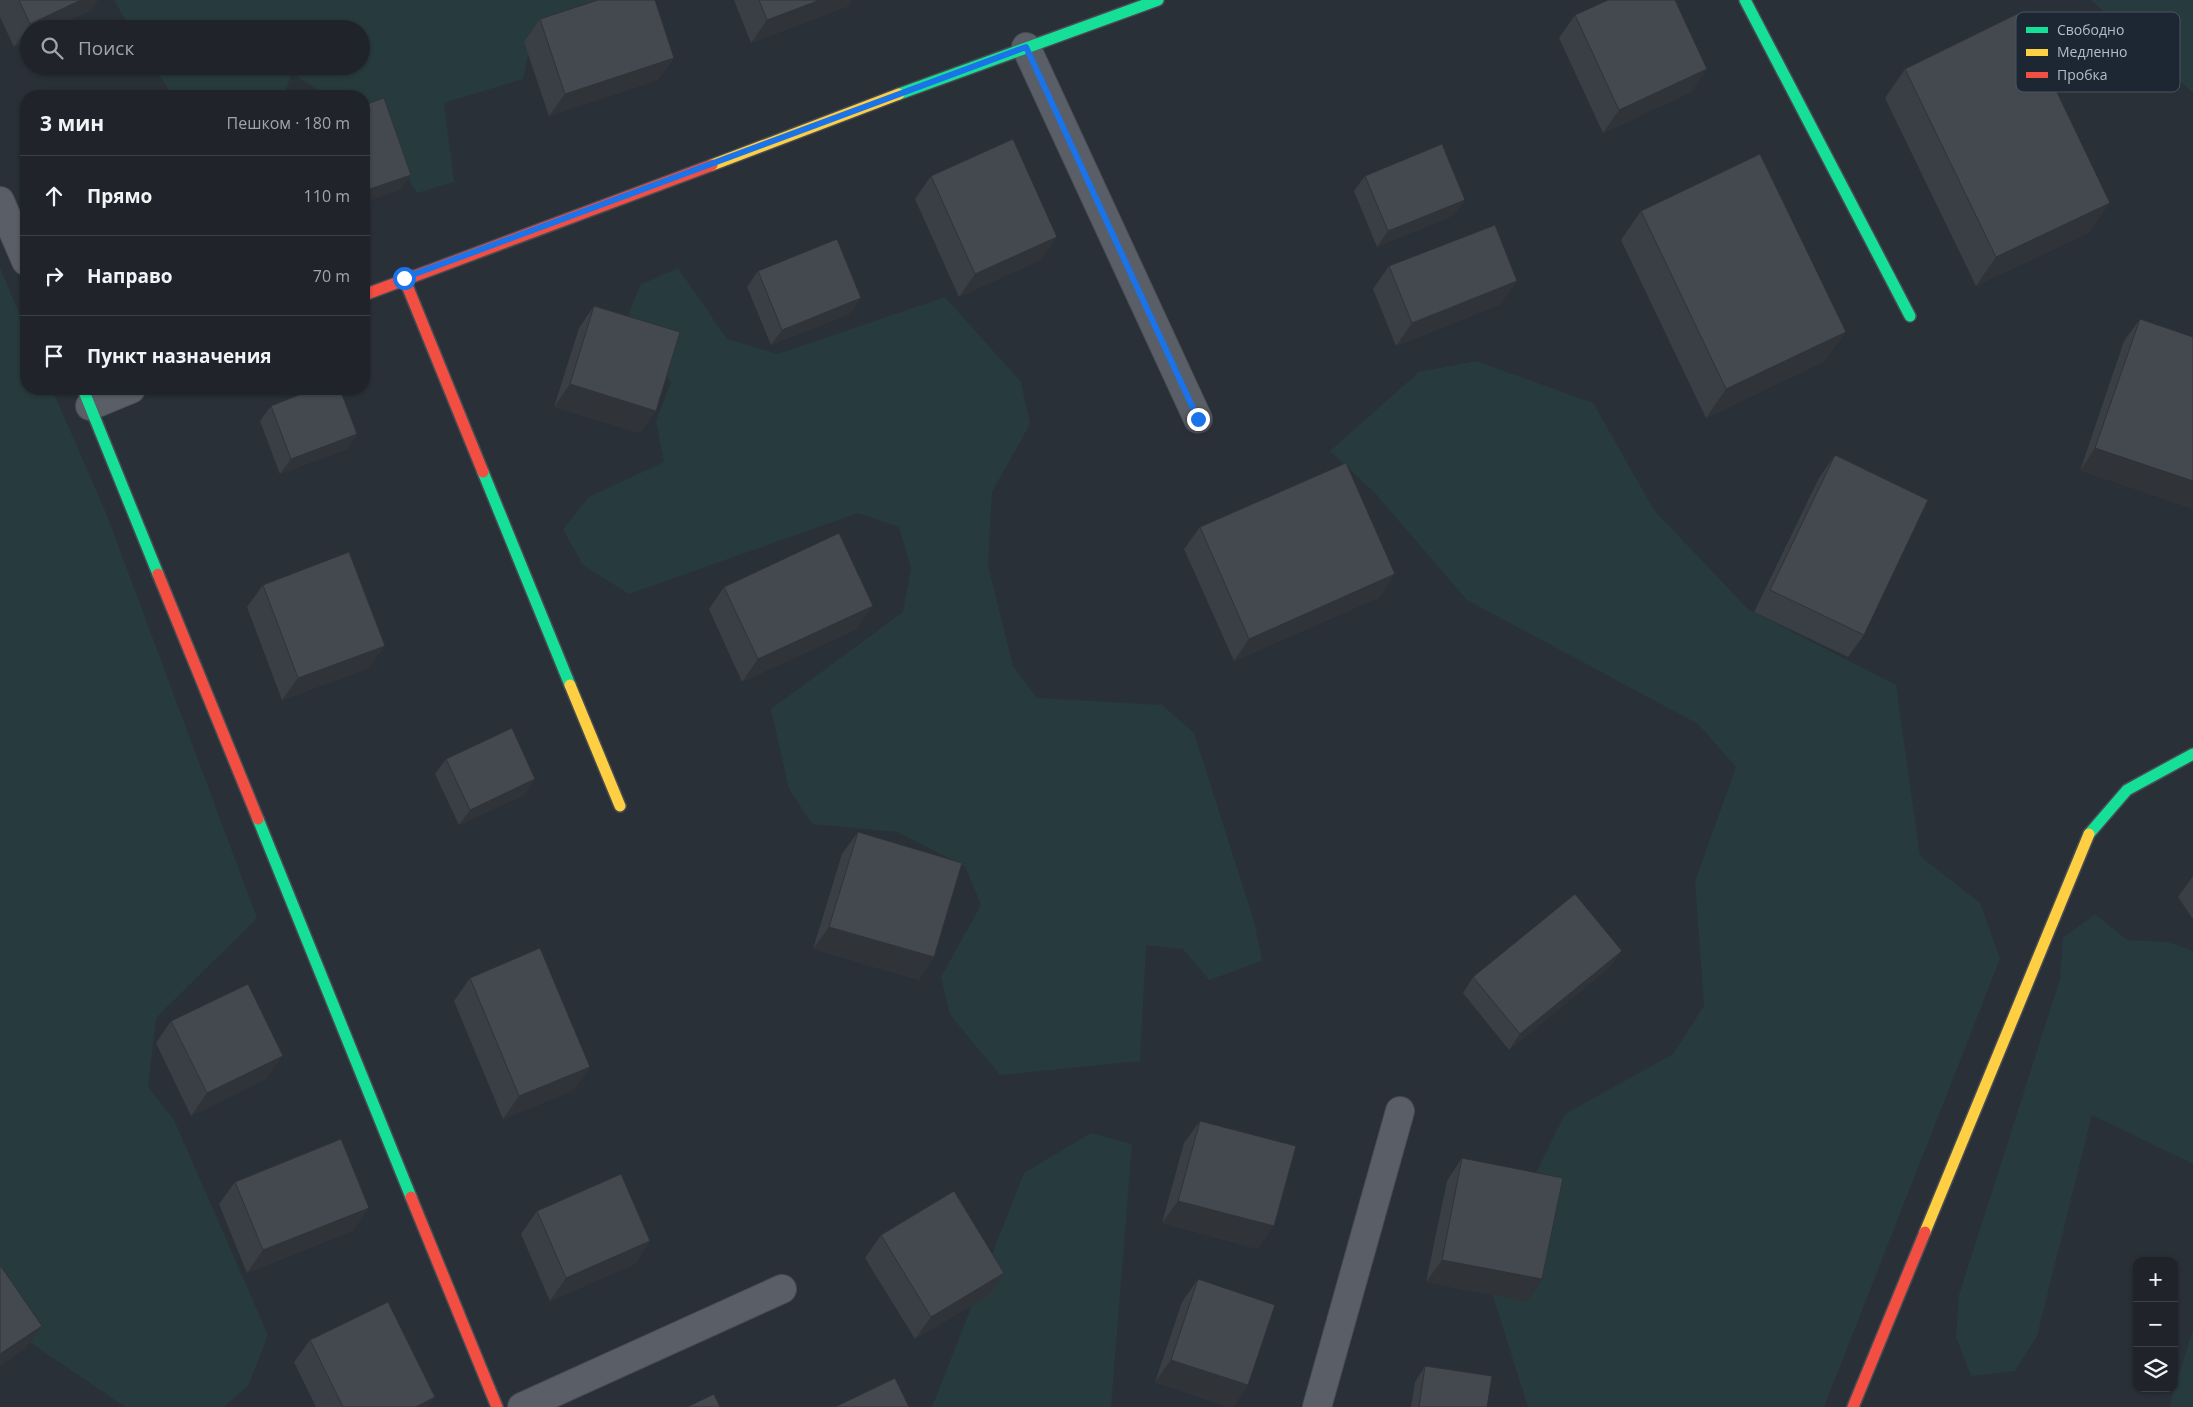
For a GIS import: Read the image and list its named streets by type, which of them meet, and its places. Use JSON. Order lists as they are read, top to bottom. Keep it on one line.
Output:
{"legend":["Свободно","Медленно","Пробка"],"page":{"search":"Поиск","heading":["3 мин","Пешком · 180 m"],"list":[["Прямо","110 m"],["Направо","70 m"],"Пункт назначения"],"map_buttons":["+","−"]}}
